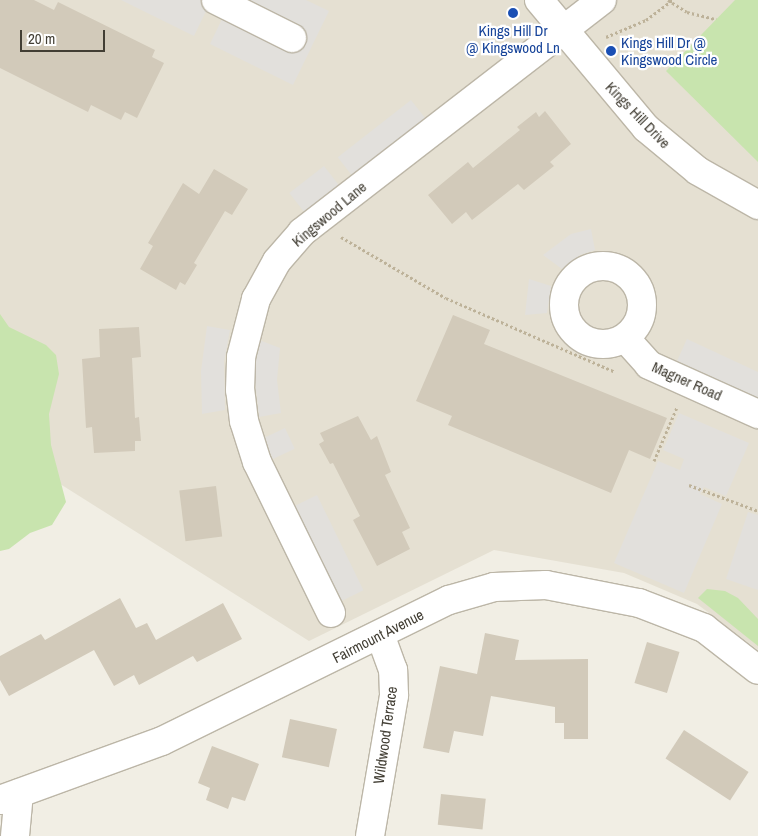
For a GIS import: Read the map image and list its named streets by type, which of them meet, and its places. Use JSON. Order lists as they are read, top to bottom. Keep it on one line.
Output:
{"streets":{"street":["Kings Hill Drive","Kingswood Lane","Magner Road","Fairmount Avenue","Wildwood Terrace"]},"crossings":[["Kings Hill Drive","Kingswood Lane"],["Fairmount Avenue","Wildwood Terrace"]],"places":["Kings Hill Dr @ Kingswood Ln","Kings Hill Dr @ Kingswood Circle"],"scale_bar":"20 m"}
